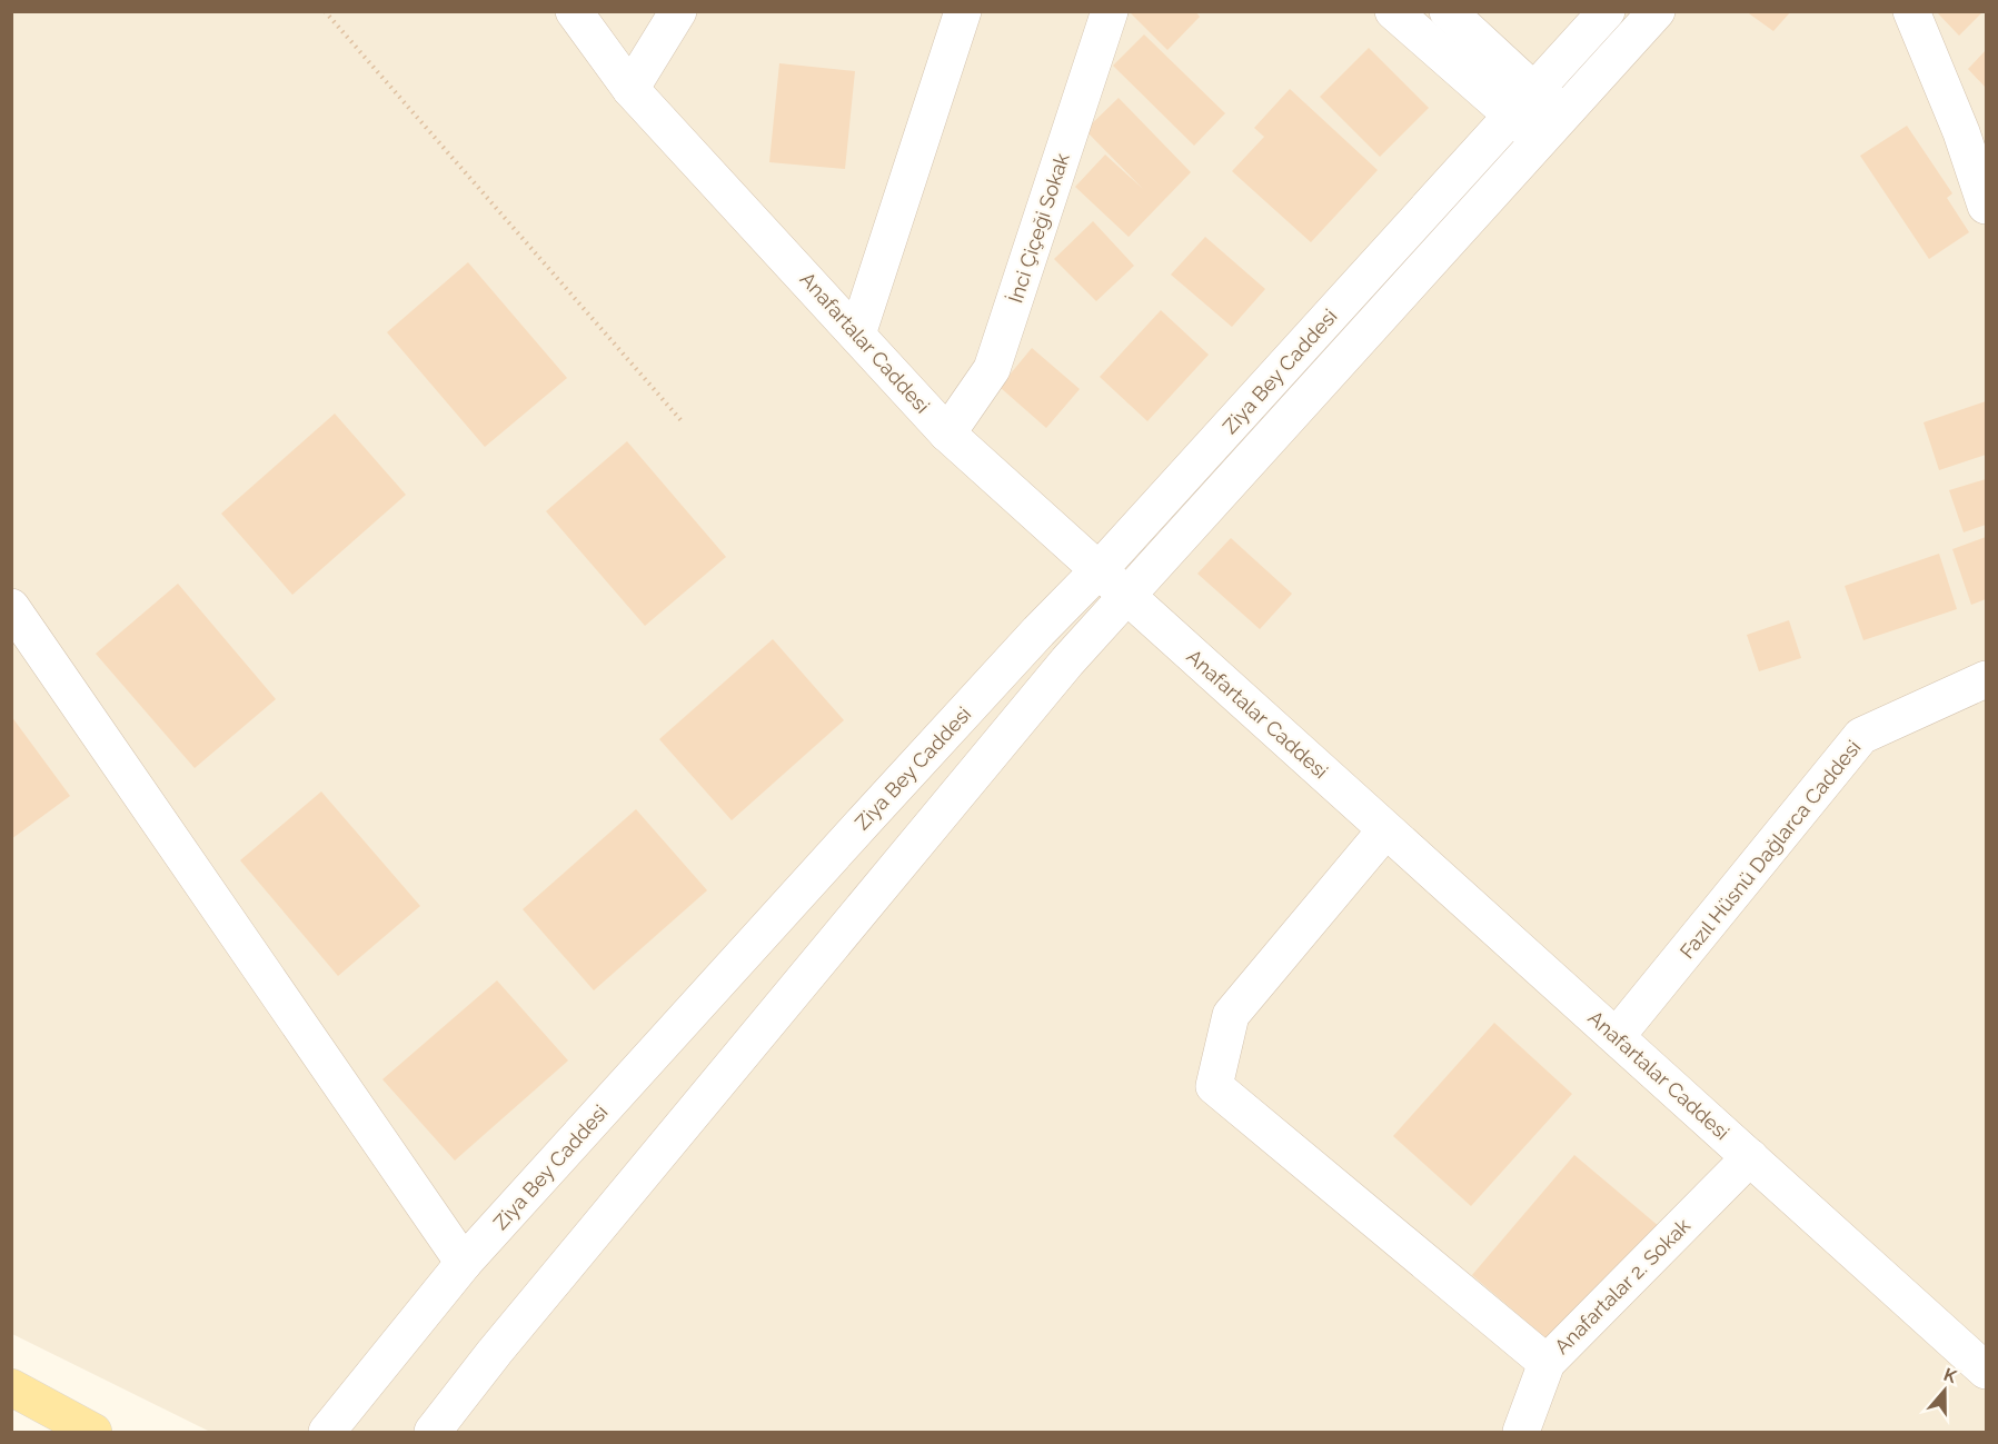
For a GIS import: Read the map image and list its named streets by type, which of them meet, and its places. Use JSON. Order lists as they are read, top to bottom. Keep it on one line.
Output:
{"streets":{"street":["İnci Çiçeği Sokak","Anafartalar Caddesi","Ziya Bey Caddesi","Fazıl Hüsnü Dağlarca Caddesi","Anafartalar 2. Sokak"]},"crossings":[["İnci Çiçeği Sokak","Anafartalar Caddesi"],["Anafartalar Caddesi","Ziya Bey Caddesi"],["Anafartalar Caddesi","Fazıl Hüsnü Dağlarca Caddesi"],["Anafartalar Caddesi","Anafartalar 2. Sokak"]],"north":"top"}
